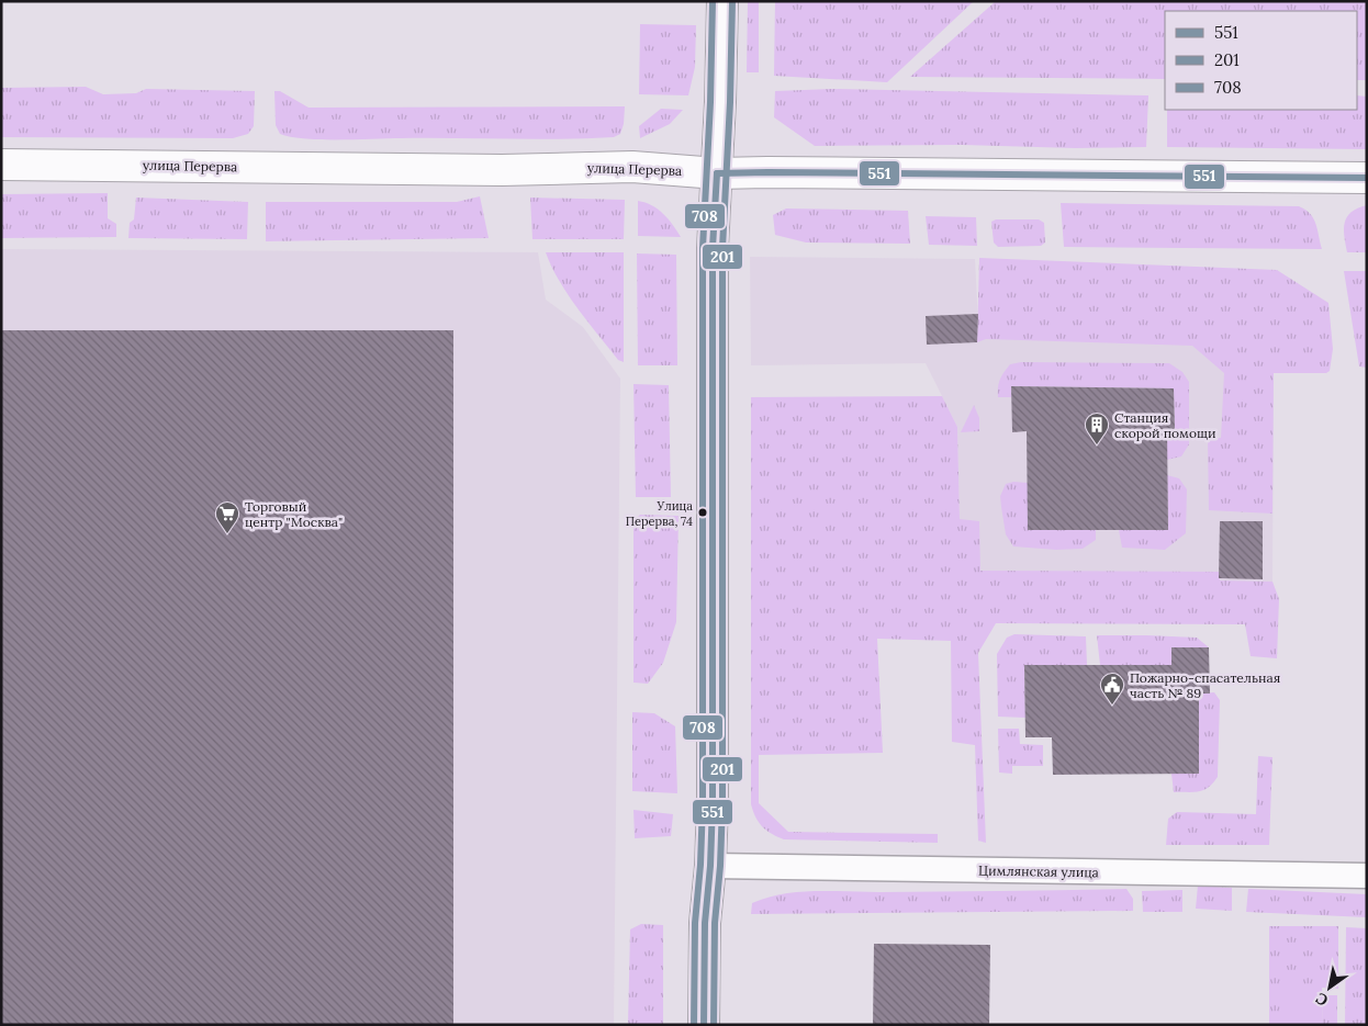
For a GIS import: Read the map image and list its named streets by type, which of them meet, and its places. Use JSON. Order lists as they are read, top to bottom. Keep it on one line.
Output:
{"streets":{"street":["улица Перерва","Цимлянская улица"]},"places":{"building":["Станция скорой помощи"],"other":["Улица Перерва, 74"],"supermarket":["Торговый центр \"Москва\""],"public building":["Пожарно-спасательная часть № 89"]},"lines":["transit line 201","transit line 708","transit line 551"],"legend":["551","201","708"],"north":"bottom left"}
